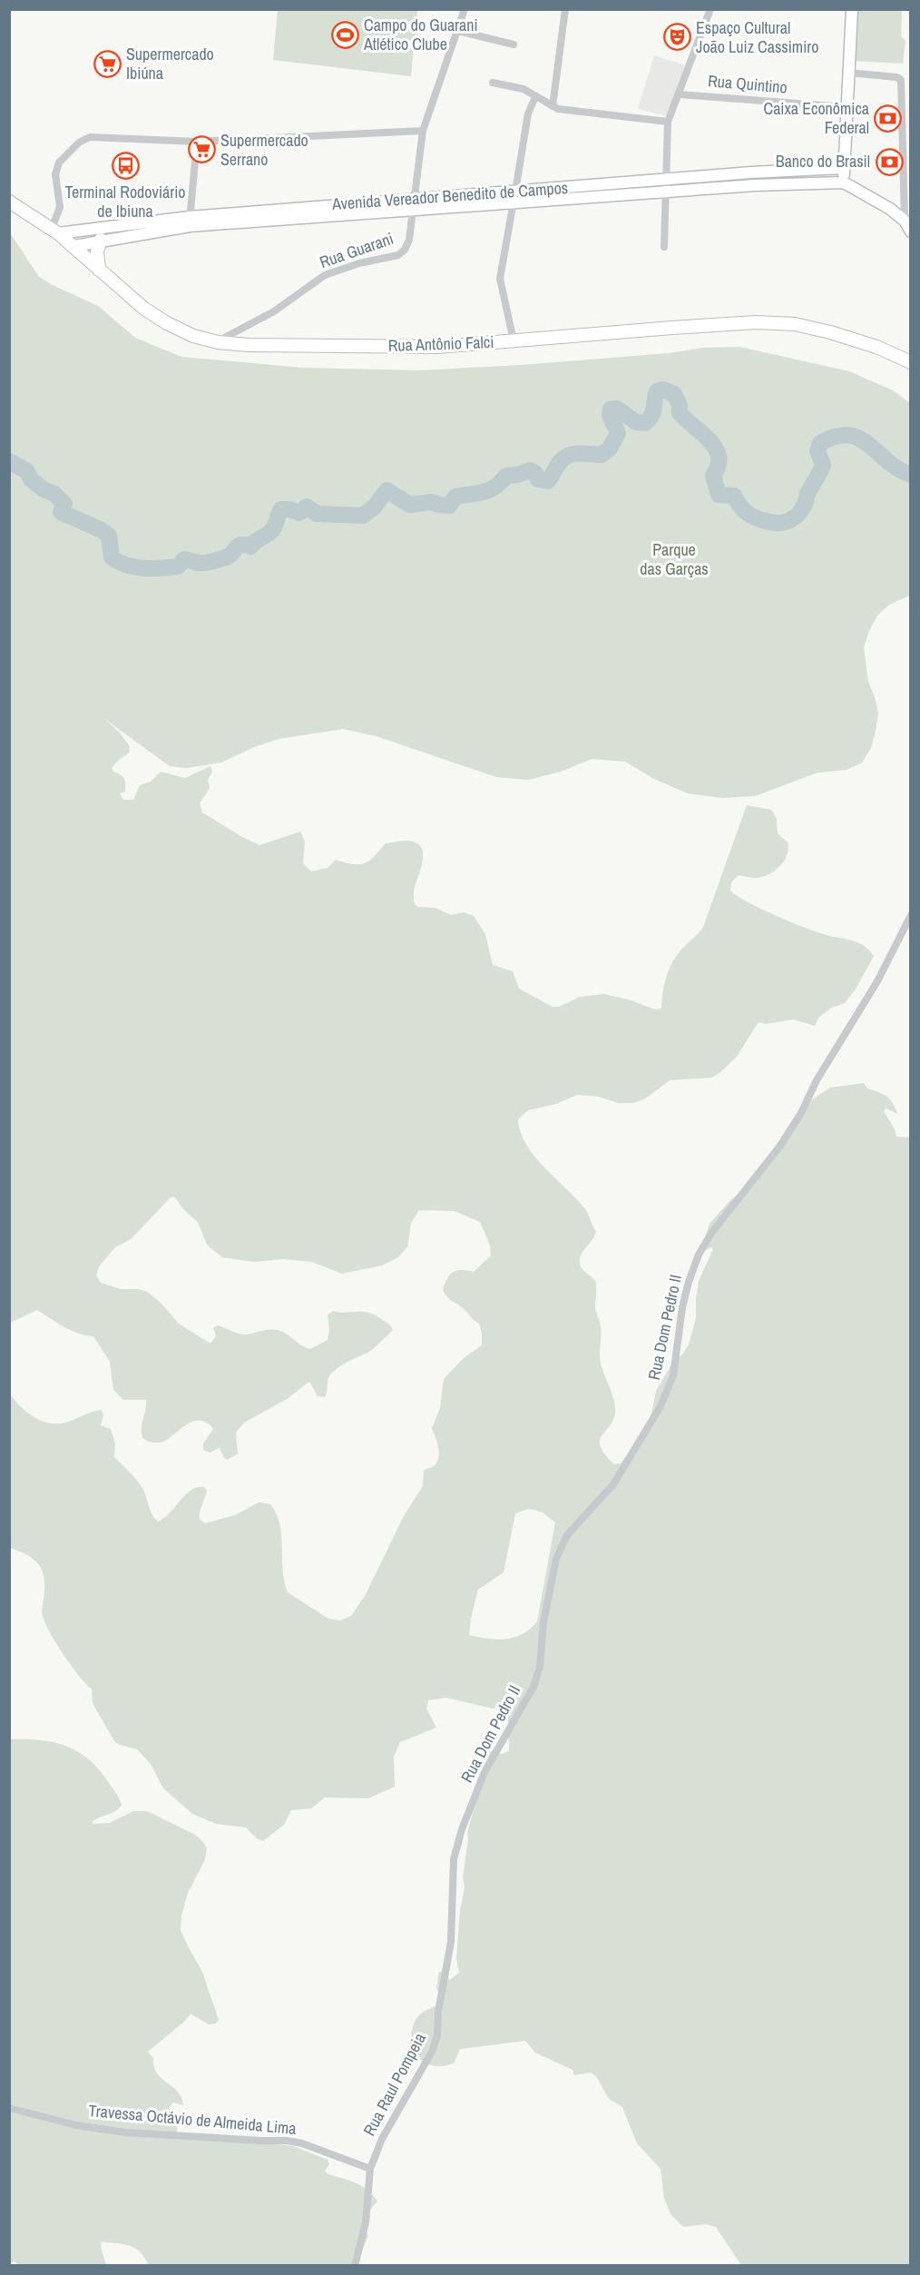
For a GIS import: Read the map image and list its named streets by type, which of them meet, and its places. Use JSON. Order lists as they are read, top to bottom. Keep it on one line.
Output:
{"streets":{"main road":["Avenida Vereador Benedito de Campos","Rua Antônio Falci"],"street":["Rua Quintino","Rua Guarani","Rua Dom Pedro II","Rua Raul Pompeia","Travessa Octávio de Almeida Lima"]},"crossings":[["Avenida Vereador Benedito de Campos","Rua Guarani"],["Avenida Vereador Benedito de Campos","Rua Antônio Falci"],["Rua Guarani","Rua Antônio Falci"],["Rua Dom Pedro II","Rua Raul Pompeia"],["Rua Raul Pompeia","Travessa Octávio de Almeida Lima"]],"parks":["Parque das Garças"],"places":{"sports":["Campo do Guarani Atlético Clube"],"theatre":["Espaço Cultural João Luiz Cassimiro"],"supermarket":["Supermercado Ibiúna","Supermercado Serrano"],"bank":["Caixa Econômica Federal","Banco do Brasil"],"bus stop":["Terminal Rodoviário de Ibiuna"]}}
